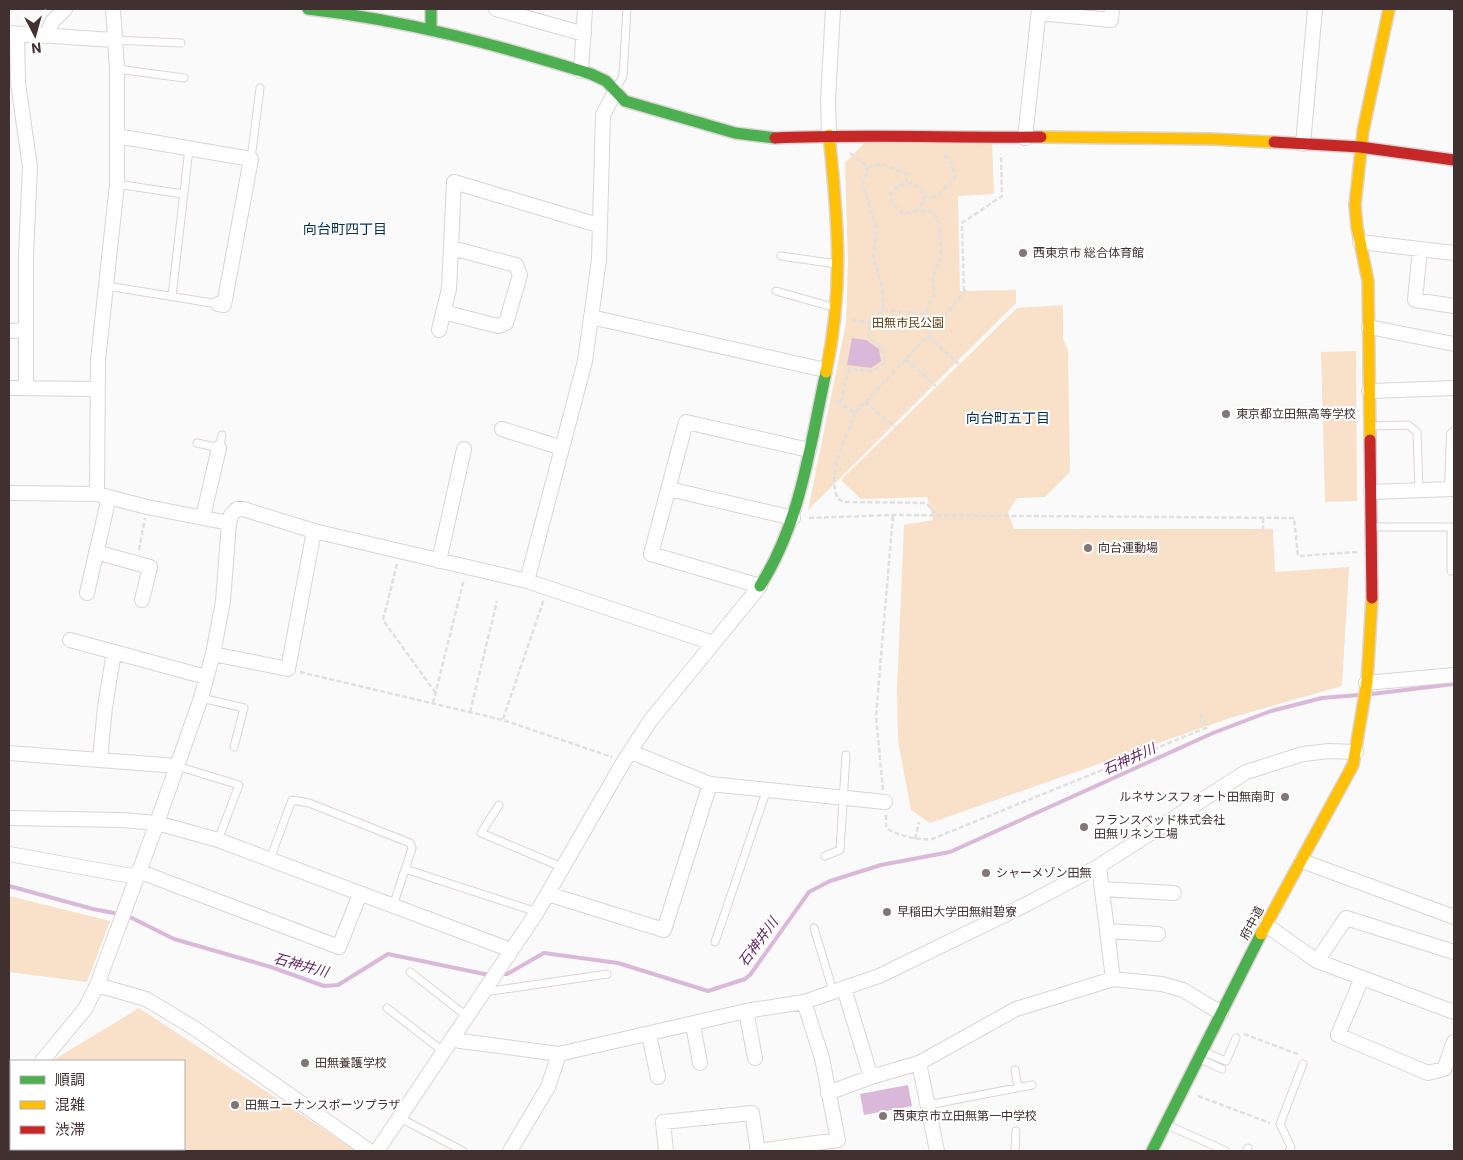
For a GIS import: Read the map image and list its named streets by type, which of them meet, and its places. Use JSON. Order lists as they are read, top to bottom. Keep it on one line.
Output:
{"streets":{"street":["府中道"]},"districts":["向台町四丁目","向台町五丁目"],"water":["石神井川"],"parks":["田無市民公園"],"places":["西東京市 総合体育館","東京都立田無高等学校","向台運動場","ルネサンスフォート田無南町","フランスベッド株式会社 田無リネン工場","シャーメゾン田無","早稲田大学田無紺碧寮","田無養護学校","田無ユーナンスポーツプラザ","西東京市立田無第一中学校"],"legend":["順調","混雑","渋滞"],"north":"bottom"}
